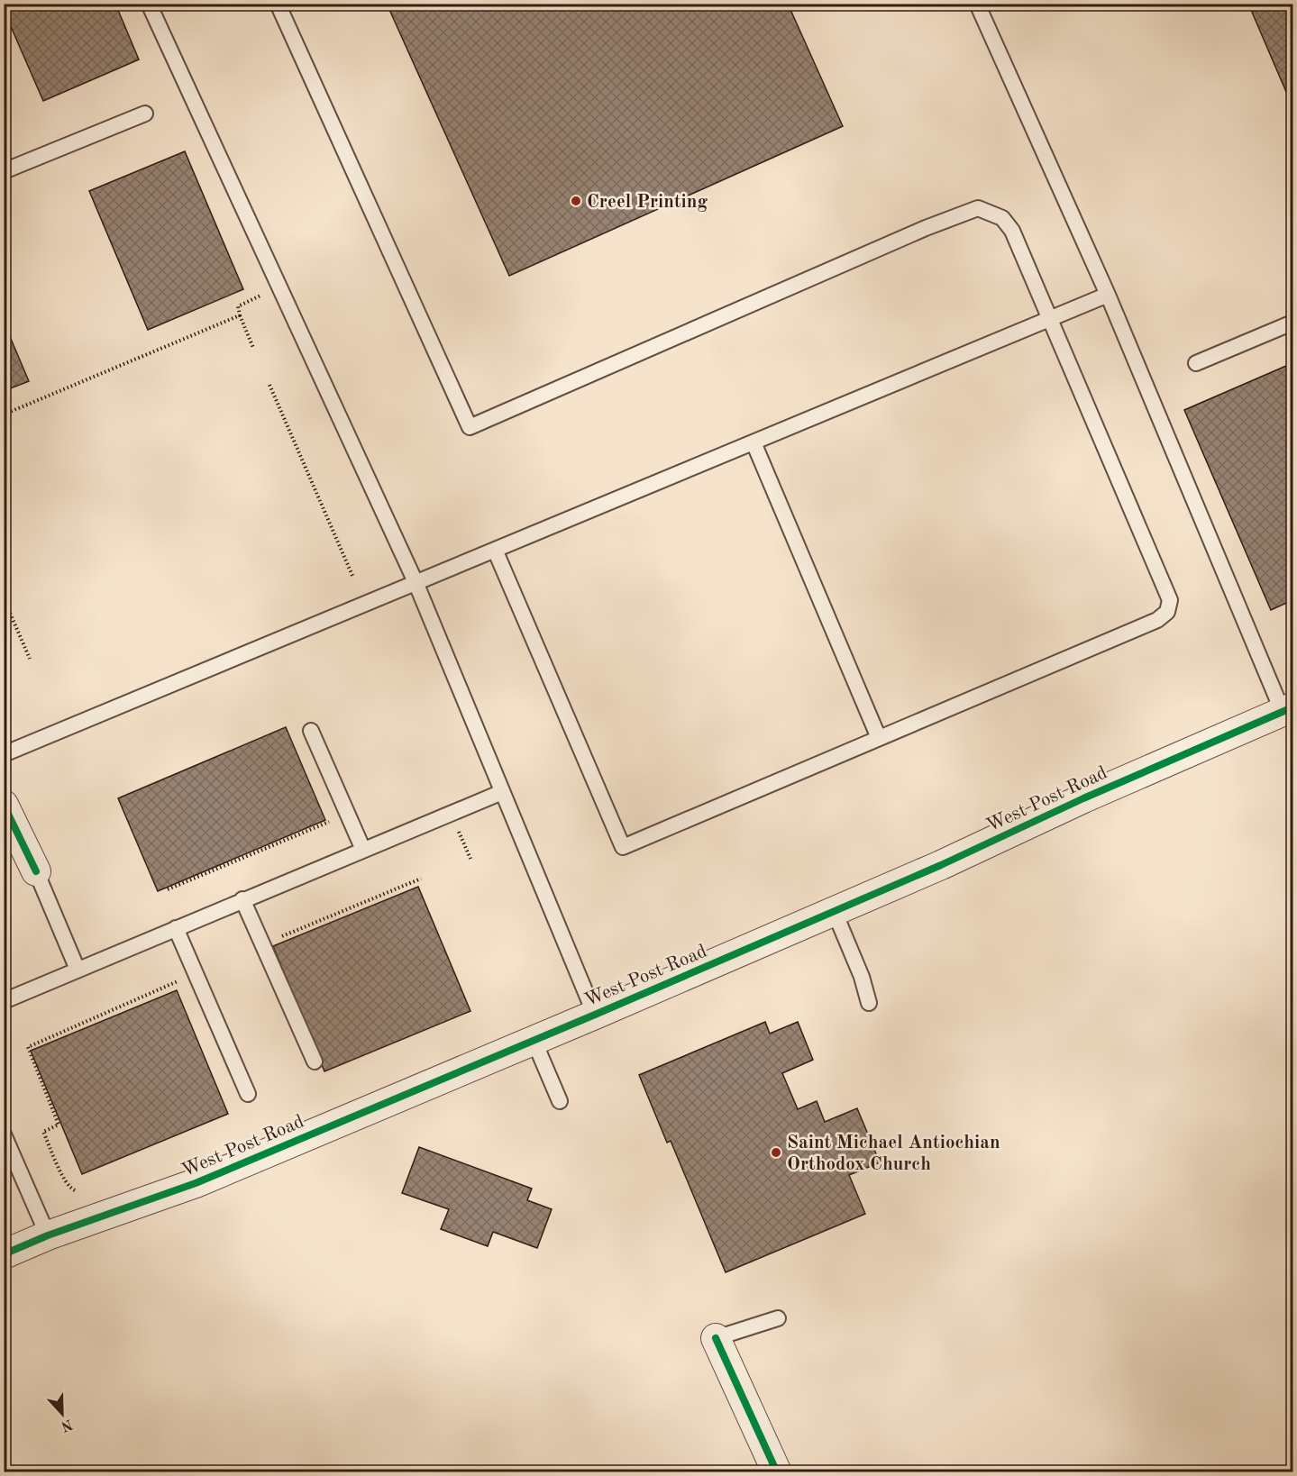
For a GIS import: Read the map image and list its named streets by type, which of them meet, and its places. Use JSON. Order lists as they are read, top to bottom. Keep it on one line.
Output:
{"streets":{"street":["West Post Road"]},"places":["Creel Printing","Saint Michael Antiochian Orthodox Church"],"north":"bottom"}
